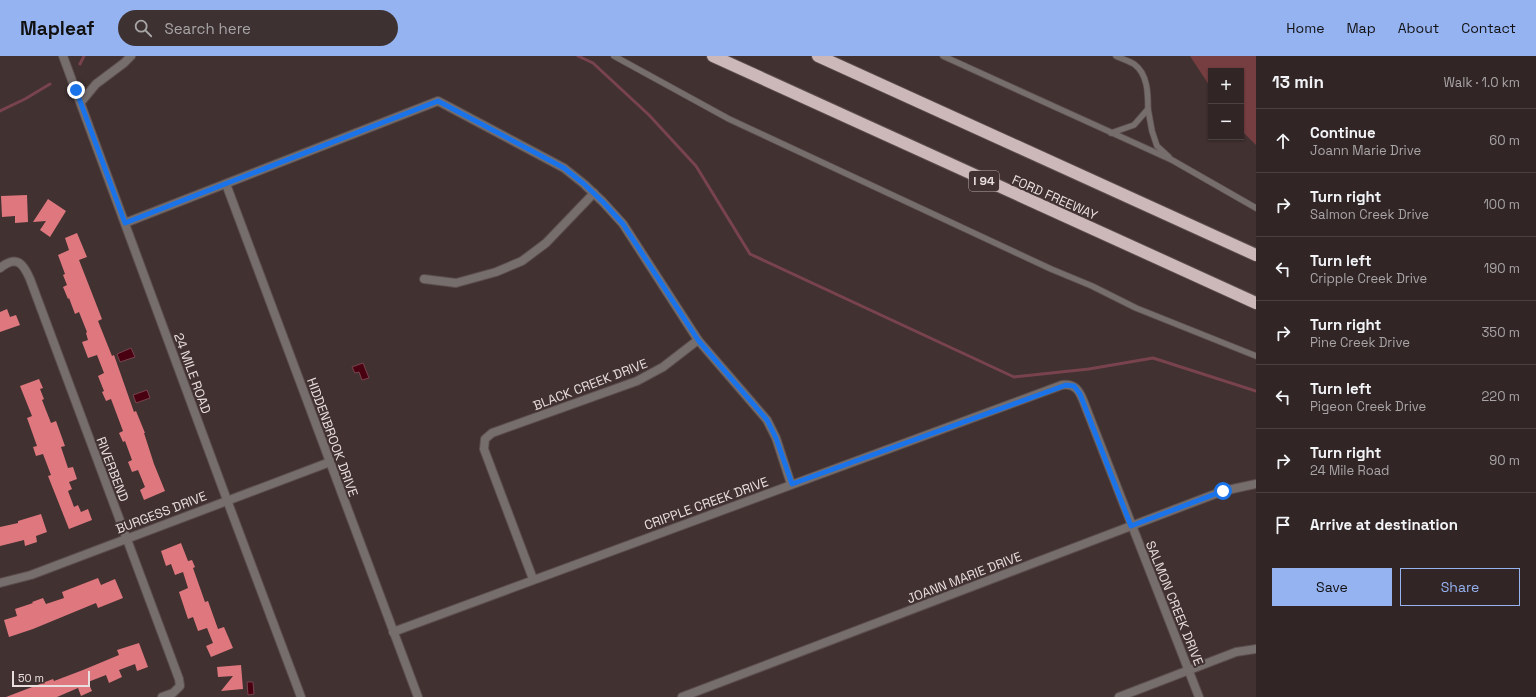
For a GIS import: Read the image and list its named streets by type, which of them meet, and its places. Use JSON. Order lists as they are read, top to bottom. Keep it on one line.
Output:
{"streets":{"highway":["I 94","FORD FREEWAY"],"street":["24 MILE ROAD","BLACK CREEK DRIVE","HIDDENBROOK DRIVE","RIVERBEND","CRIPPLE CREEK DRIVE","BURGESS DRIVE","JOANN MARIE DRIVE","SALMON CREEK DRIVE"]},"crossings":[["24 MILE ROAD","BURGESS DRIVE"],["BLACK CREEK DRIVE","CRIPPLE CREEK DRIVE"],["HIDDENBROOK DRIVE","CRIPPLE CREEK DRIVE"],["HIDDENBROOK DRIVE","BURGESS DRIVE"],["RIVERBEND","BURGESS DRIVE"],["CRIPPLE CREEK DRIVE","SALMON CREEK DRIVE"],["JOANN MARIE DRIVE","SALMON CREEK DRIVE"]],"scale_bar":"50 m","page":{"header":"Mapleaf","search":"Search here","nav":["Home","Map","About","Contact"],"heading":["13 min","Walk · 1.0 km"],"map_buttons":["+","−"],"list":[["Continue","Joann Marie Drive","60 m"],["Turn right","Salmon Creek Drive","100 m"],["Turn left","Cripple Creek Drive","190 m"],["Turn right","Pine Creek Drive","350 m"],["Turn left","Pigeon Creek Drive","220 m"],["Turn right","24 Mile Road","90 m"],"Arrive at destination"],"buttons":["Save","Share"],"scale":"50 m"}}
